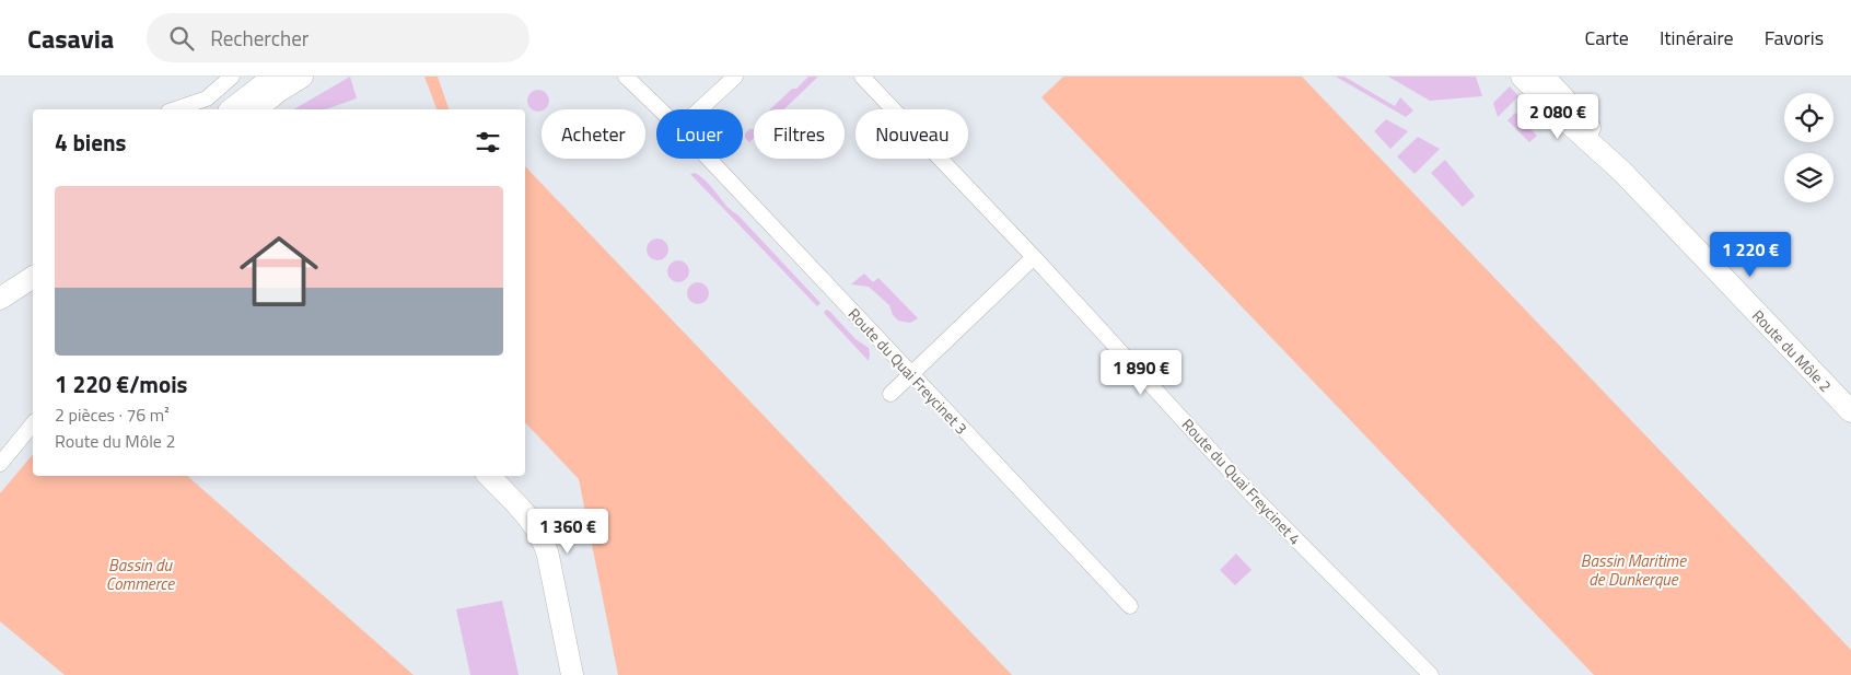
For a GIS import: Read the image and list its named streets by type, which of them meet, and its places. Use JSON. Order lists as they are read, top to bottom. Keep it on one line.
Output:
{"streets":{"main road":["Route du Môle 2"],"street":["Route du Quai Freycinet 3","Route du Quai Freycinet 4"]},"water":["Bassin Maritime de Dunkerque","Bassin du Commerce"],"page":{"header":"Casavia","search":"Rechercher","nav":["Carte","Itinéraire","Favoris"],"price":["2 080 €","1 220 €","1 890 €","1 360 €"],"chip":["Acheter","Louer","Filtres","Nouveau"],"heading":"4 biens","list":[{"name":"1 220 €/mois","note":"2 pièces · 76 m² · Route du Môle 2"}]}}
